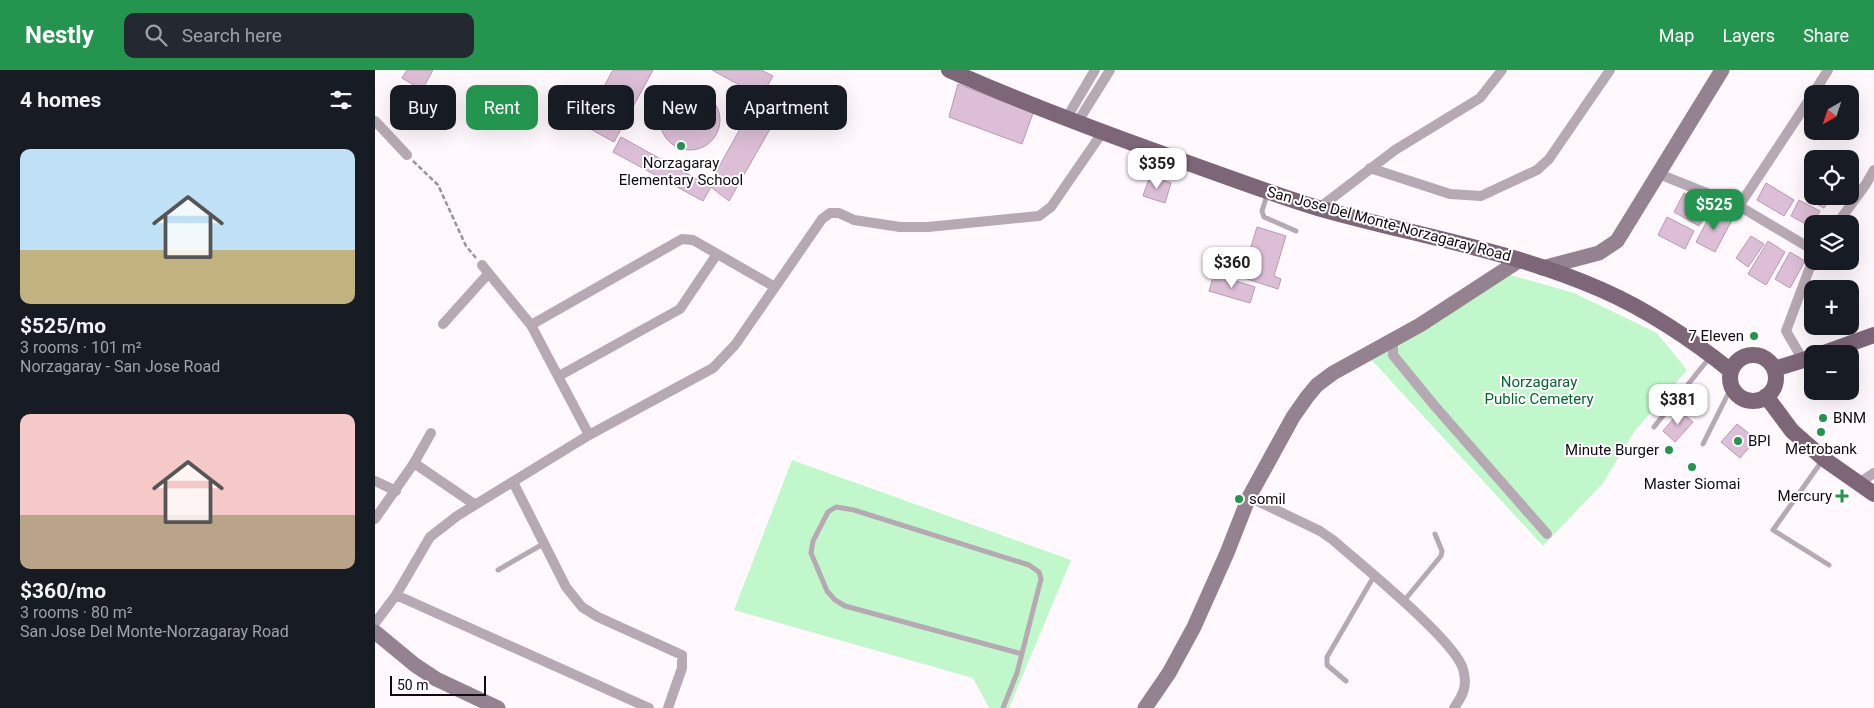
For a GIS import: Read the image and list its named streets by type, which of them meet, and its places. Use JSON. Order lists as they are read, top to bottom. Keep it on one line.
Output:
{"streets":{"main road":["San Jose Del Monte-Norzagaray Road"]},"parks":["Norzagaray Public Cemetery"],"places":{"other":["Norzagaray Elementary School","7 Eleven","BNM","Metrobank","BPI","Minute Burger","Master Siomai","somil"],"health":["Mercury"]},"scale_bar":"50 m","north":"bottom left","page":{"header":"Nestly","search":"Search here","nav":["Map","Layers","Share"],"heading":"4 homes","map_buttons":["+","−"],"chip":["Buy","Rent","Filters","New","Apartment"],"list":[{"name":"$525/mo","note":"3 rooms · 101 m² · Norzagaray - San Jose Road"},{"name":"$360/mo","note":"3 rooms · 80 m² · San Jose Del Monte-Norzagaray Road"}],"price":["$359","$525","$360","$381"],"scale":"50 m"}}
